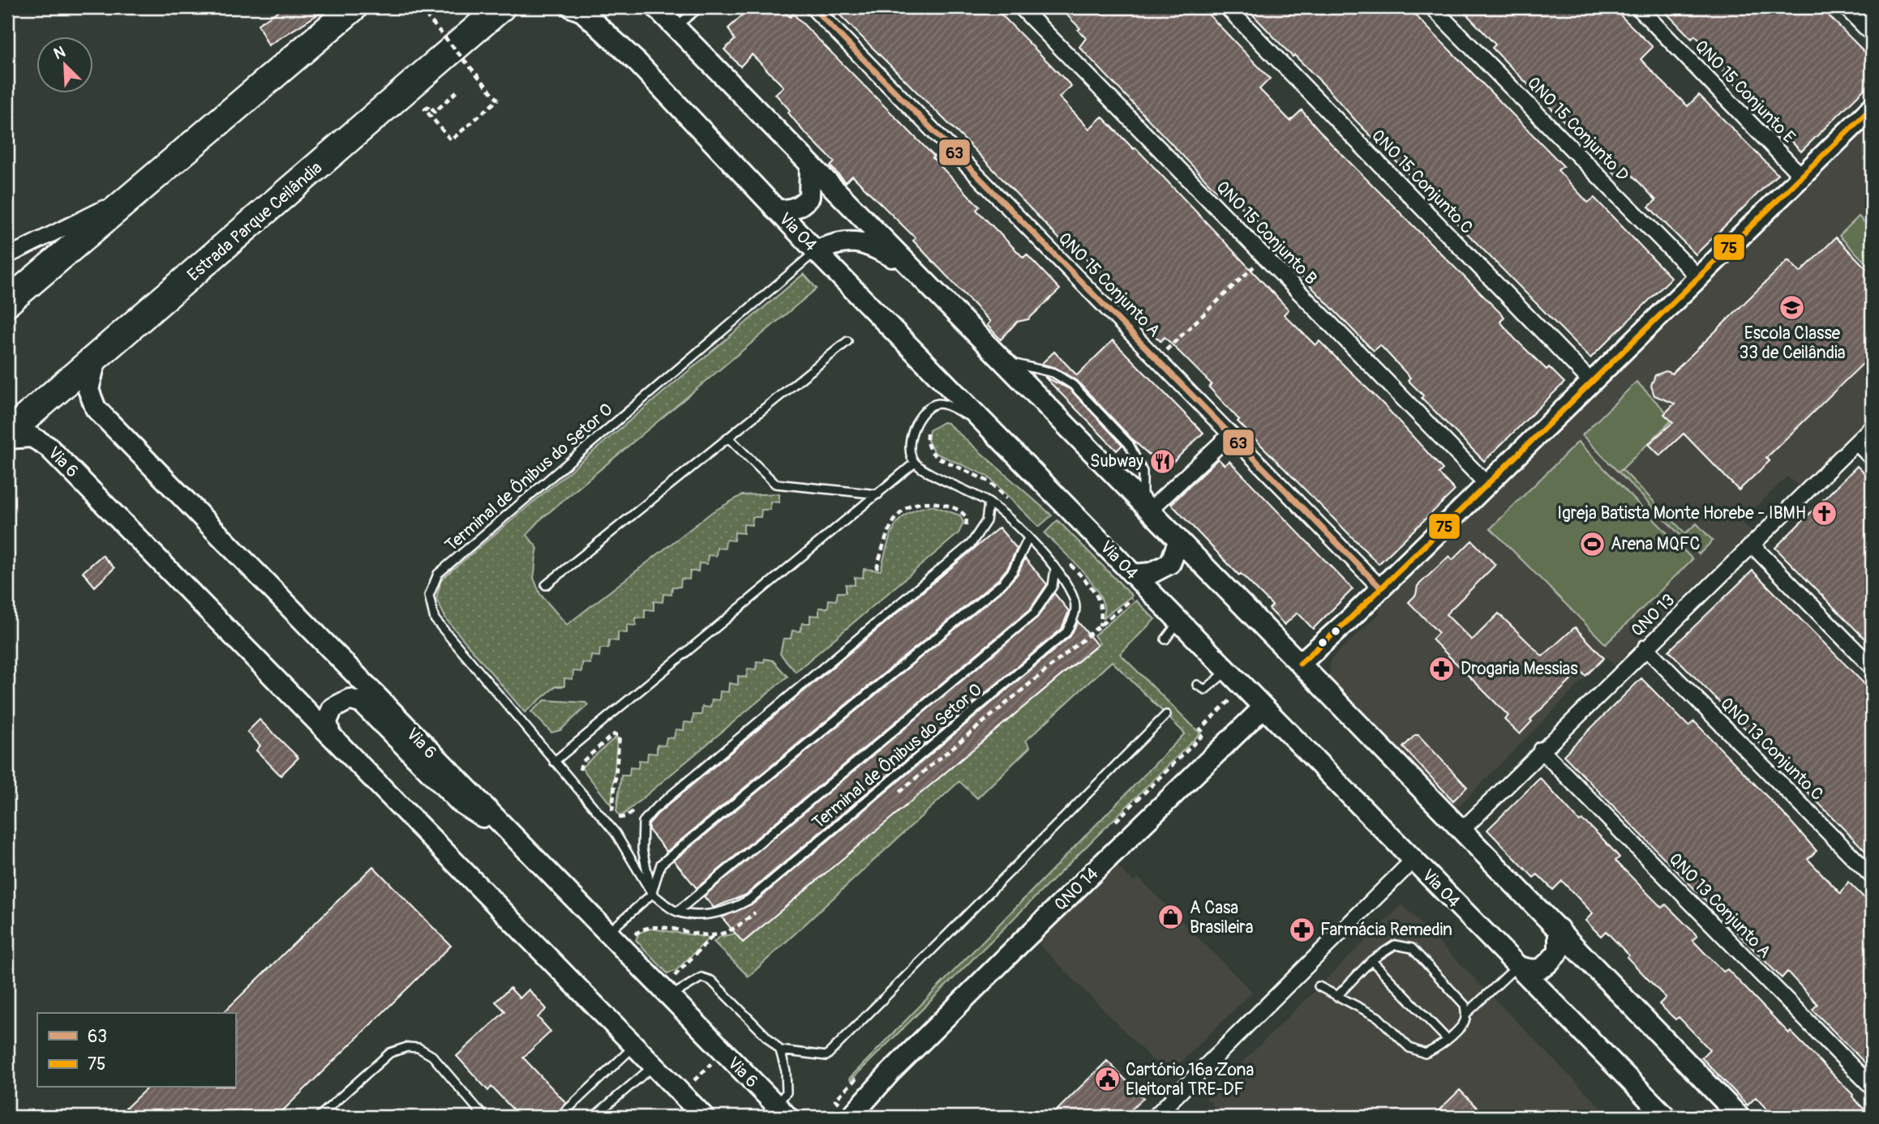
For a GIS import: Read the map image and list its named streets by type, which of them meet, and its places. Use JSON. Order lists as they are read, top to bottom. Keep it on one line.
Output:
{"streets":{"highway":["Estrada Parque Ceilândia"],"main road":["Via O4","Via 6","QNO 14"],"street":["QNO 15 Conjunto E","QNO 15 Conjunto D","QNO 15 Conjunto C","QNO 15 Conjunto B","QNO 15 Conjunto A","QNO 13","QNO 13 Conjunto C","QNO 13 Conjunto A"],"lane":["Terminal de Ônibus do Setor O"]},"crossings":[["Estrada Parque Ceilândia","Via 6"],["Via O4","Terminal de Ônibus do Setor O"],["Via O4","QNO 14"],["QNO 13","QNO 13 Conjunto C"],["QNO 13","QNO 13 Conjunto A"]],"places":{"school or university":["Escola Classe 33 de Ceilândia"],"restaurant":["Subway"],"church":["Igreja Batista Monte Horebe - IBMH"],"sports":["Arena MQFC"],"pharmacy":["Drogaria Messias","Farmácia Remedin"],"shop":["A Casa Brasileira"],"public building":["Cartório 16ª Zona Eleitoral TRE-DF"]},"lines":["transit line 63","transit line 75"],"legend":["63","75"],"north":"top left"}
